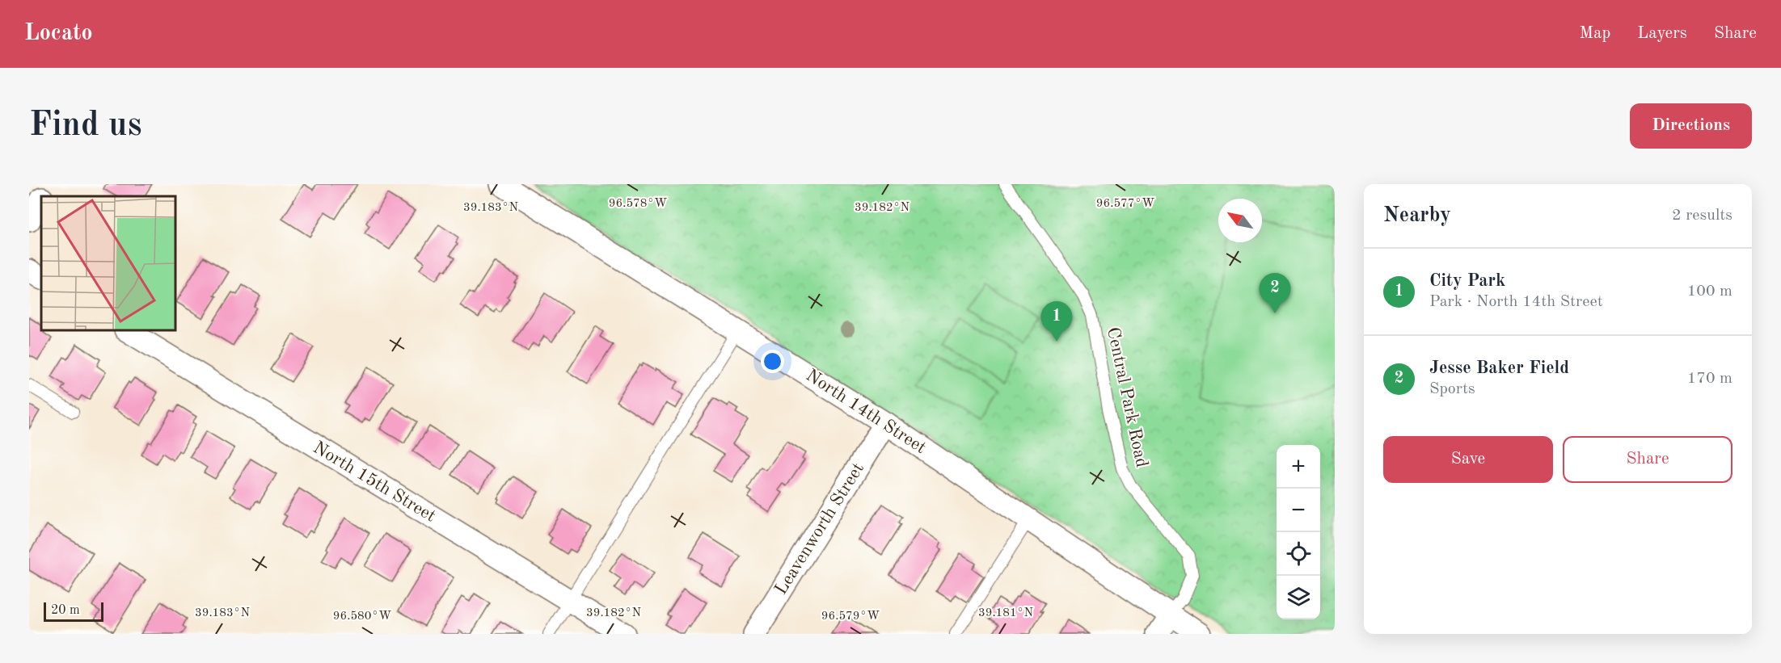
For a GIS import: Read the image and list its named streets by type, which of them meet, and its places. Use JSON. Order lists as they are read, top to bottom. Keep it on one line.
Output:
{"streets":{"street":["North 14th Street","North 15th Street","Leavenworth Street"],"lane":["Central Park Road"]},"crossings":[["Central Park Road","North 14th Street"],["North 14th Street","Leavenworth Street"]],"scale_bar":"20 m","north":"top left","page":{"header":"Locato","nav":["Map","Layers","Share"],"buttons":["Directions",["Save","Share"]],"title":"Find us","heading":["Nearby","2 results"],"list":[{"mark":"1","name":"City Park","note":"Park · North 14th Street","value":"100 m"},{"mark":"2","name":"Jesse Baker Field","note":"Sports","value":"170 m"}],"pins":["2","1"],"map_buttons":["+","−"],"scale":"20 m"},"coordinates":["96.578°W","96.577°W","39.183°N","39.182°N","39.181°N","96.580°W","96.579°W"]}
